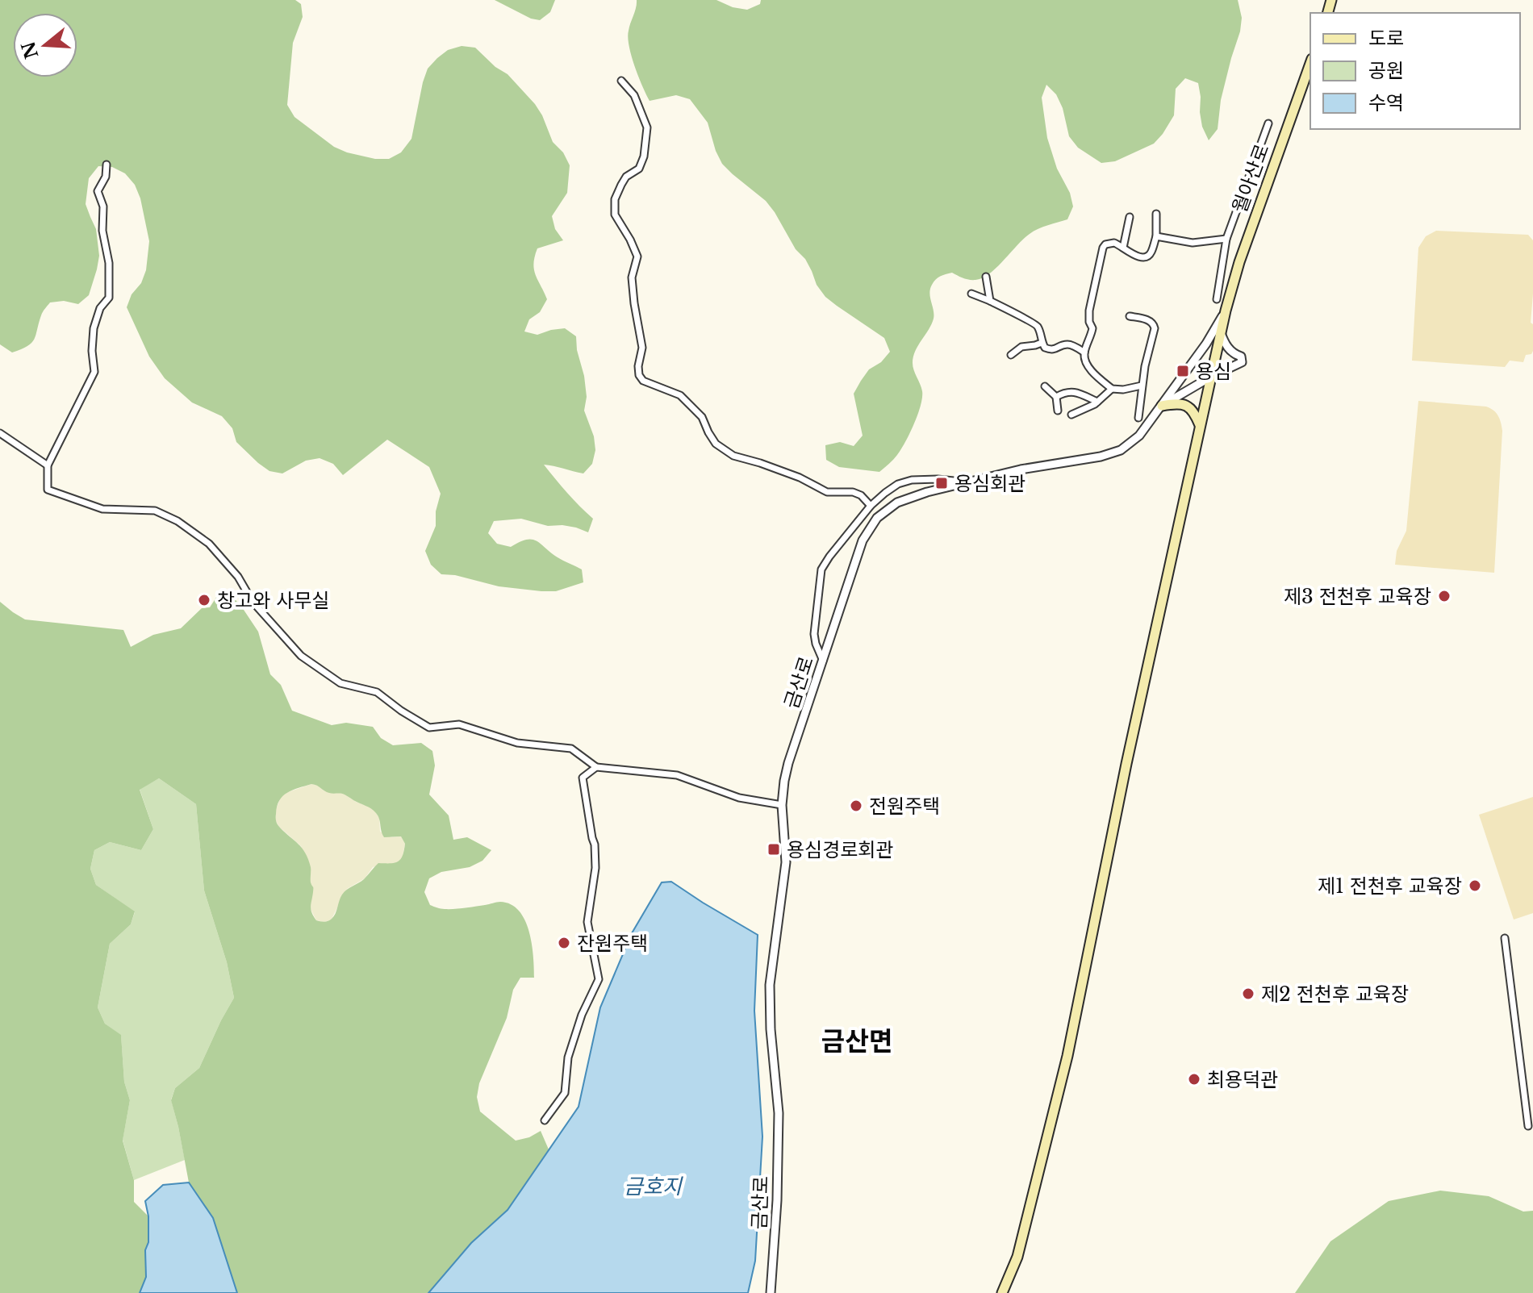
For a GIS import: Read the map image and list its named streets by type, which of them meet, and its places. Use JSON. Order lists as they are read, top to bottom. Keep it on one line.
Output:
{"streets":{"main road":["월아산로"],"street":["금산로"]},"crossings":[["월아산로","금산로"]],"districts":["금산면"],"water":["금호지"],"places":{"transit":["용심","용심회관","용심경로회관"],"other":["제3 전천후 교육장","창고와 사무실","전원주택","제1 전천후 교육장","잔원주택","제2 전천후 교육장","최용덕관"]},"legend":["도로","공원","수역"],"north":"left"}
